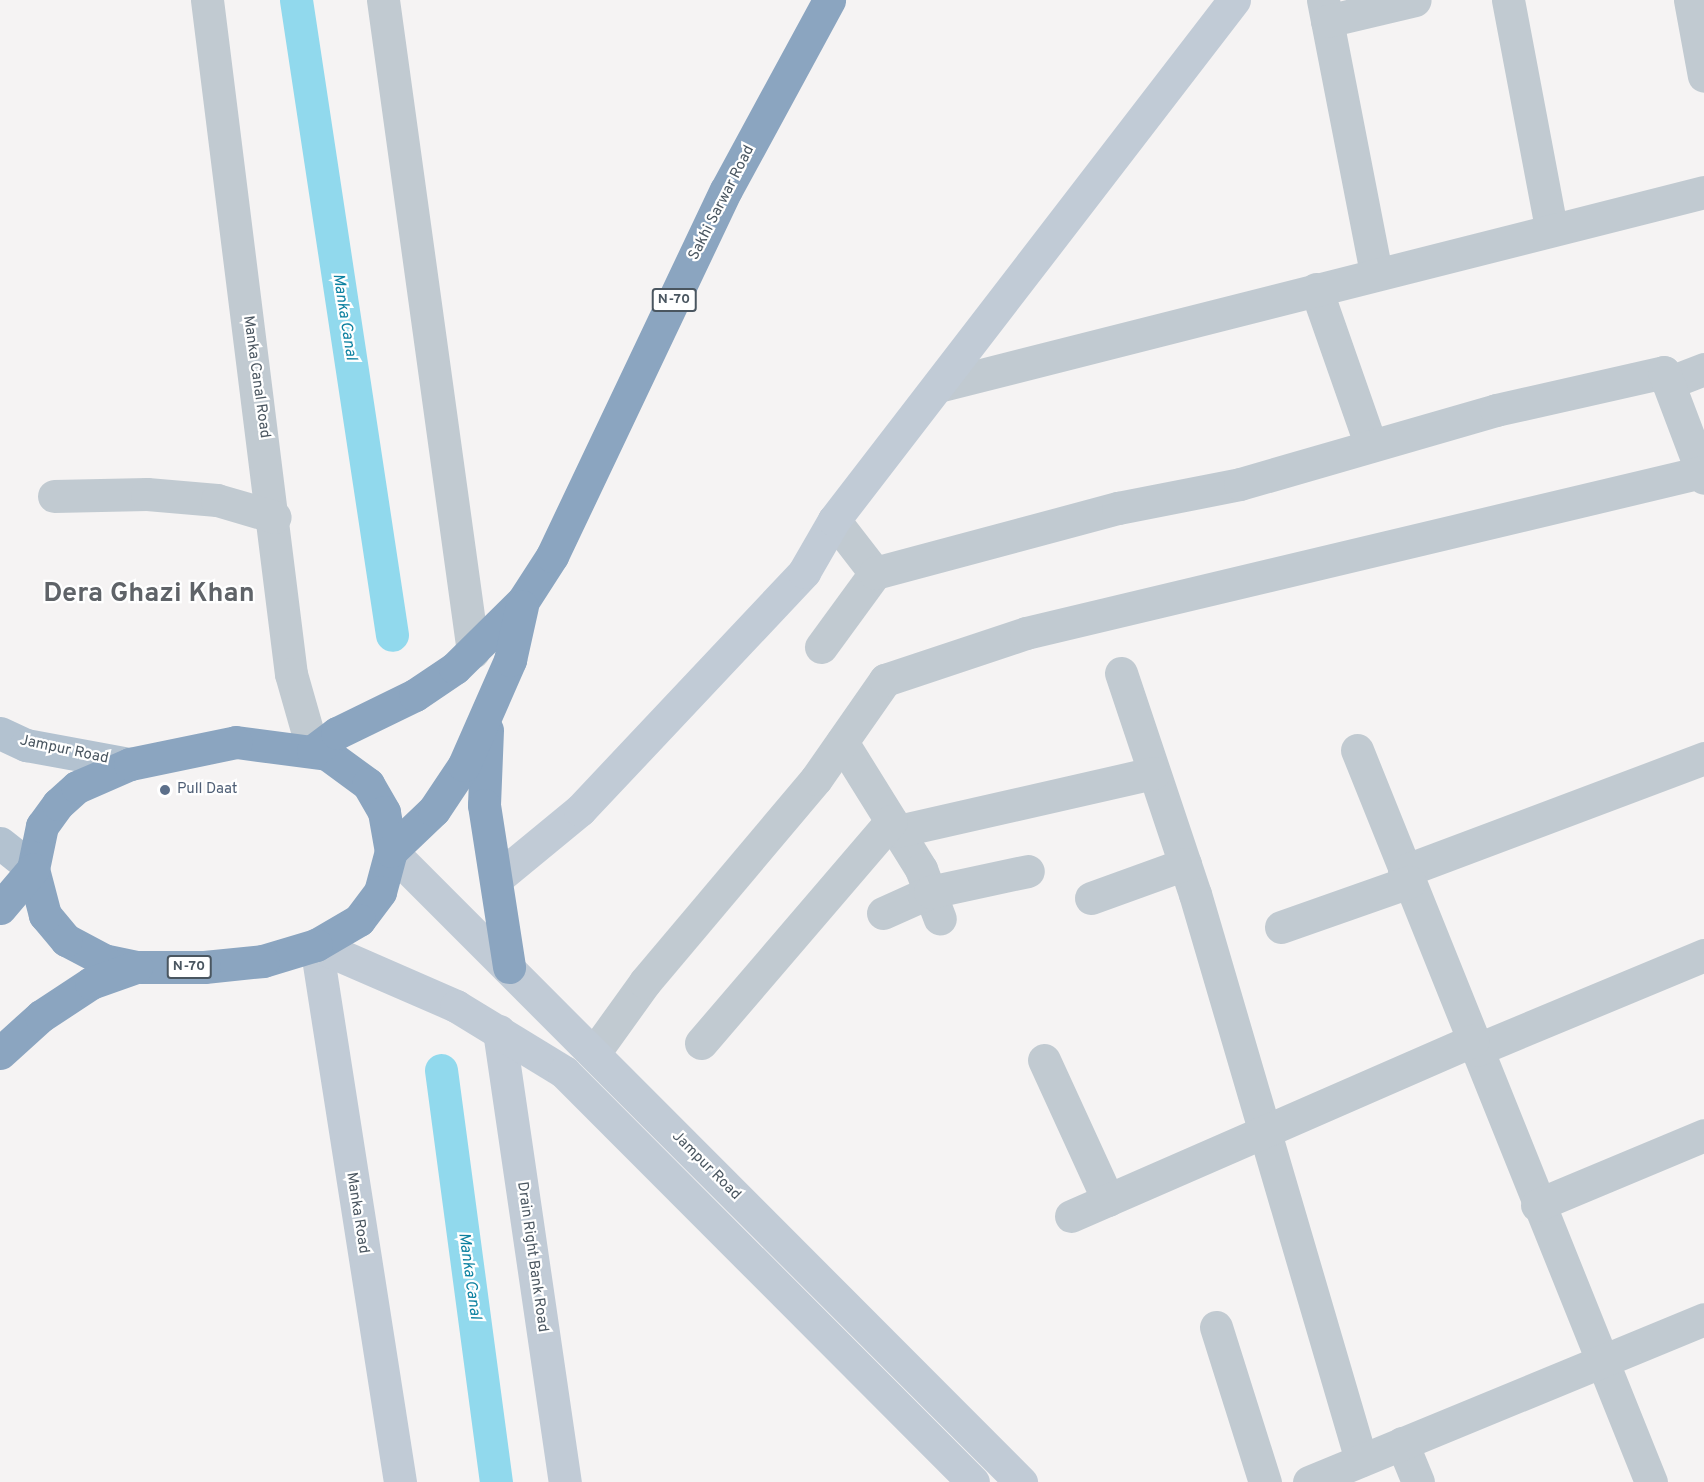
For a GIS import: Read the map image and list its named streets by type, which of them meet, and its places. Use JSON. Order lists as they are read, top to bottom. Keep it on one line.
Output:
{"streets":{"highway":["Sakhi Sarwar Road","N-70"],"main road":["Jampur Road","Manka Road","Drain Right Bank Road"],"street":["Manka Canal Road"]},"crossings":[["Sakhi Sarwar Road","N-70"],["Sakhi Sarwar Road","Manka Canal Road"],["Sakhi Sarwar Road","Jampur Road"],["N-70","Manka Canal Road"],["N-70","Jampur Road"],["N-70","Manka Road"],["Jampur Road","Manka Road"],["Jampur Road","Drain Right Bank Road"]],"districts":["Dera Ghazi Khan"],"water":["Manka Canal"],"places":["Pull Daat"]}
